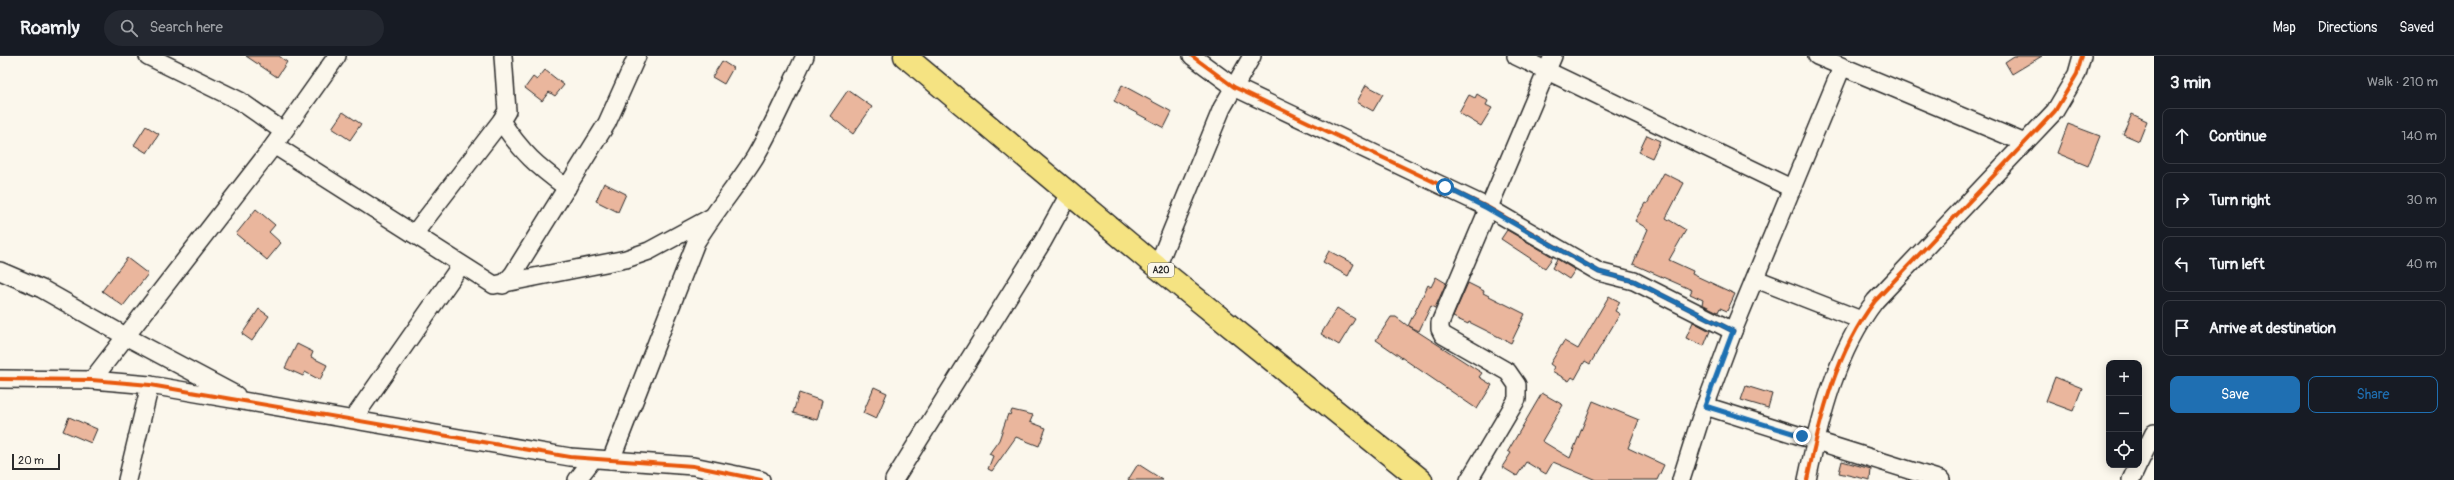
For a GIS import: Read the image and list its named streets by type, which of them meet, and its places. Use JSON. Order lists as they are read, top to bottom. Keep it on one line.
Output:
{"streets":{"main road":["A20"]},"scale_bar":"20 m","page":{"header":"Roamly","search":"Search here","nav":["Map","Directions","Saved"],"heading":["3 min","Walk · 210 m"],"list":[["Continue","140 m"],["Turn right","30 m"],["Turn left","40 m"],"Arrive at destination"],"map_buttons":["+","−"],"buttons":["Save","Share"],"scale":"20 m"}}
